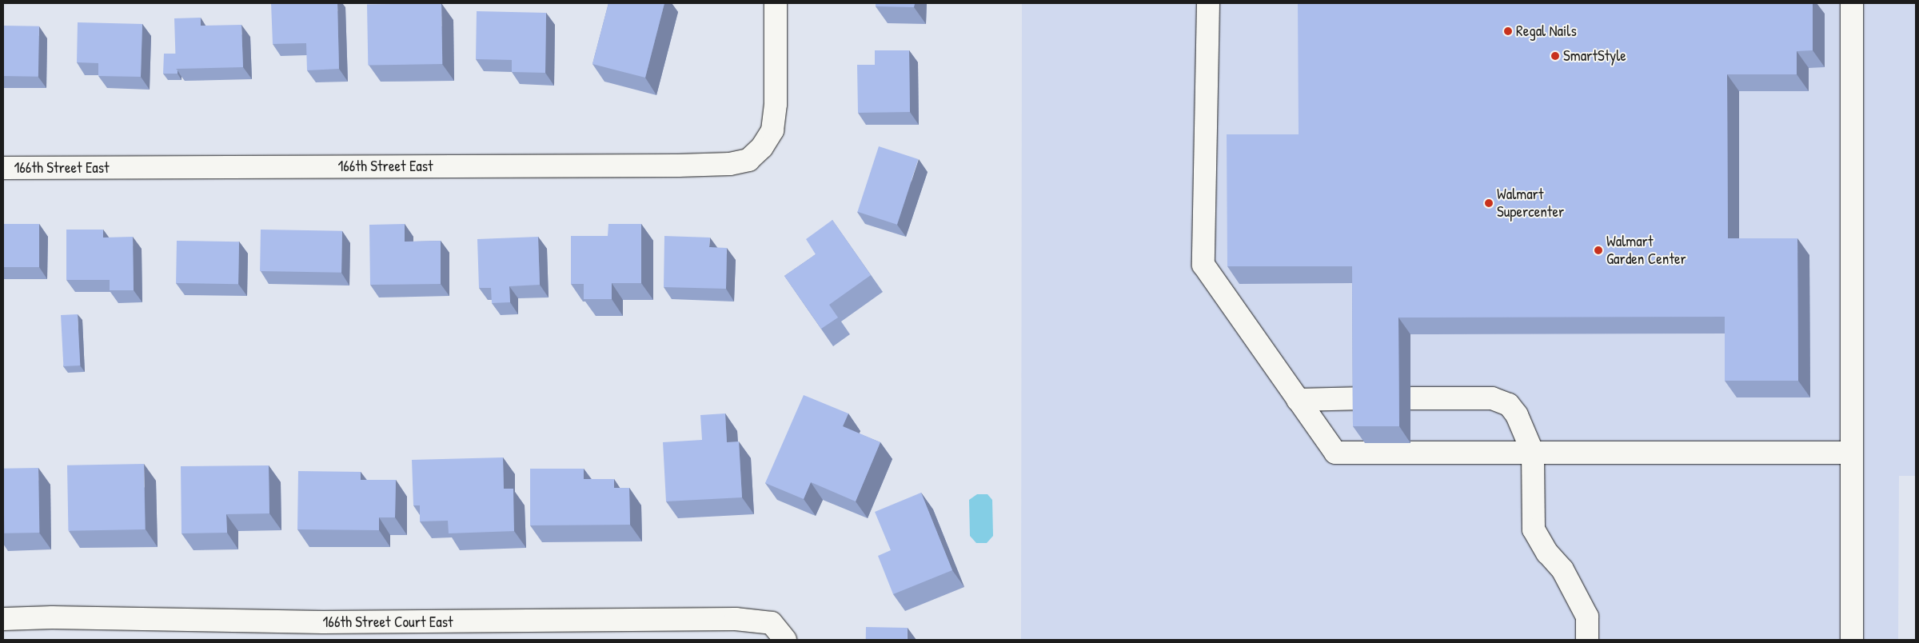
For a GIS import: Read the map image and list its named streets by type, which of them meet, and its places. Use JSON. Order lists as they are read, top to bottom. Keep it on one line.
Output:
{"streets":{"street":["166th Street East","166th Street Court East"]},"places":["Regal Nails","SmartStyle","Walmart Supercenter","Walmart Garden Center"]}
